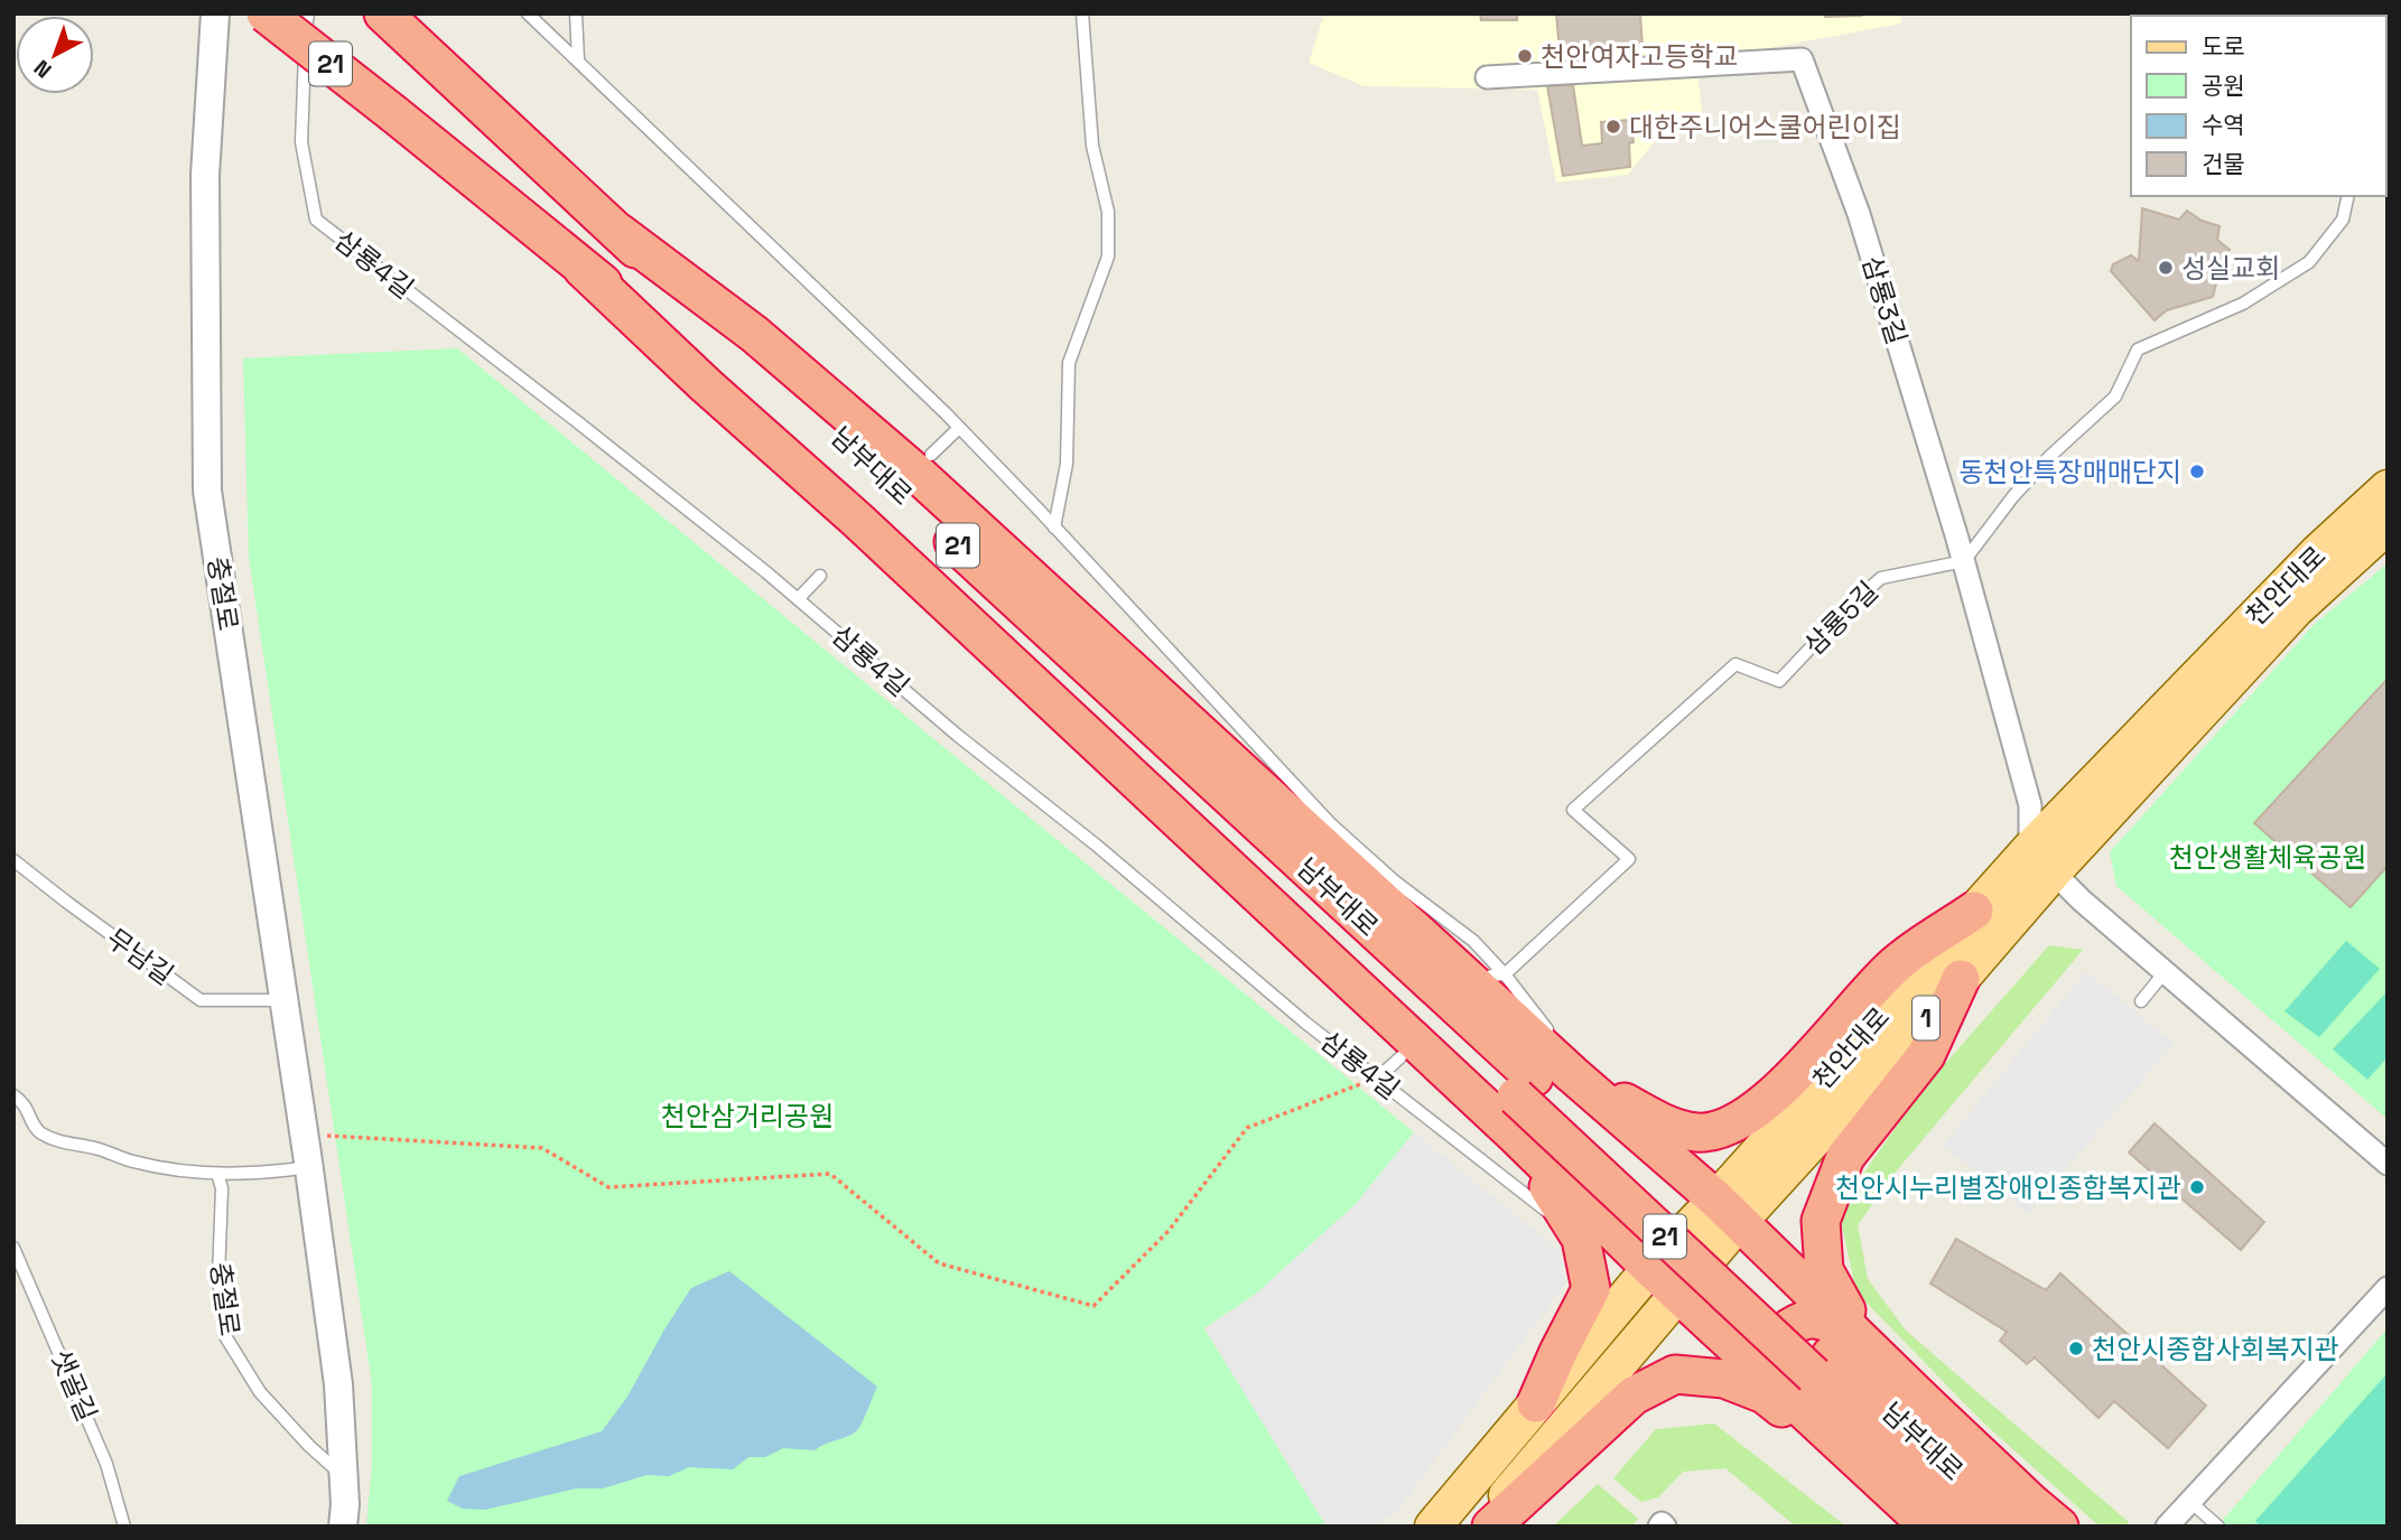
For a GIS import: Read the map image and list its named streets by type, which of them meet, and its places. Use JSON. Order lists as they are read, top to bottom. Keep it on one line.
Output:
{"streets":{"highway":["21","남부대로"],"main road":["천안대로","1"],"street":["삼룡3길","충절로"],"lane":["삼룡4길","삼룡5길","무남길","샛골길"]},"crossings":[["21","남부대로"],["삼룡3길","천안대로"],["삼룡3길","삼룡5길"],["충절로","무남길"]],"parks":["천안생활체육공원","천안삼거리공원"],"places":["천안여자고등학교","대한주니어스쿨어린이집","성실교회","동천안특장매매단지","천안시누리별장애인종합복지관","천안시종합사회복지관"],"legend":["도로","공원","수역","건물"],"north":"bottom left"}
